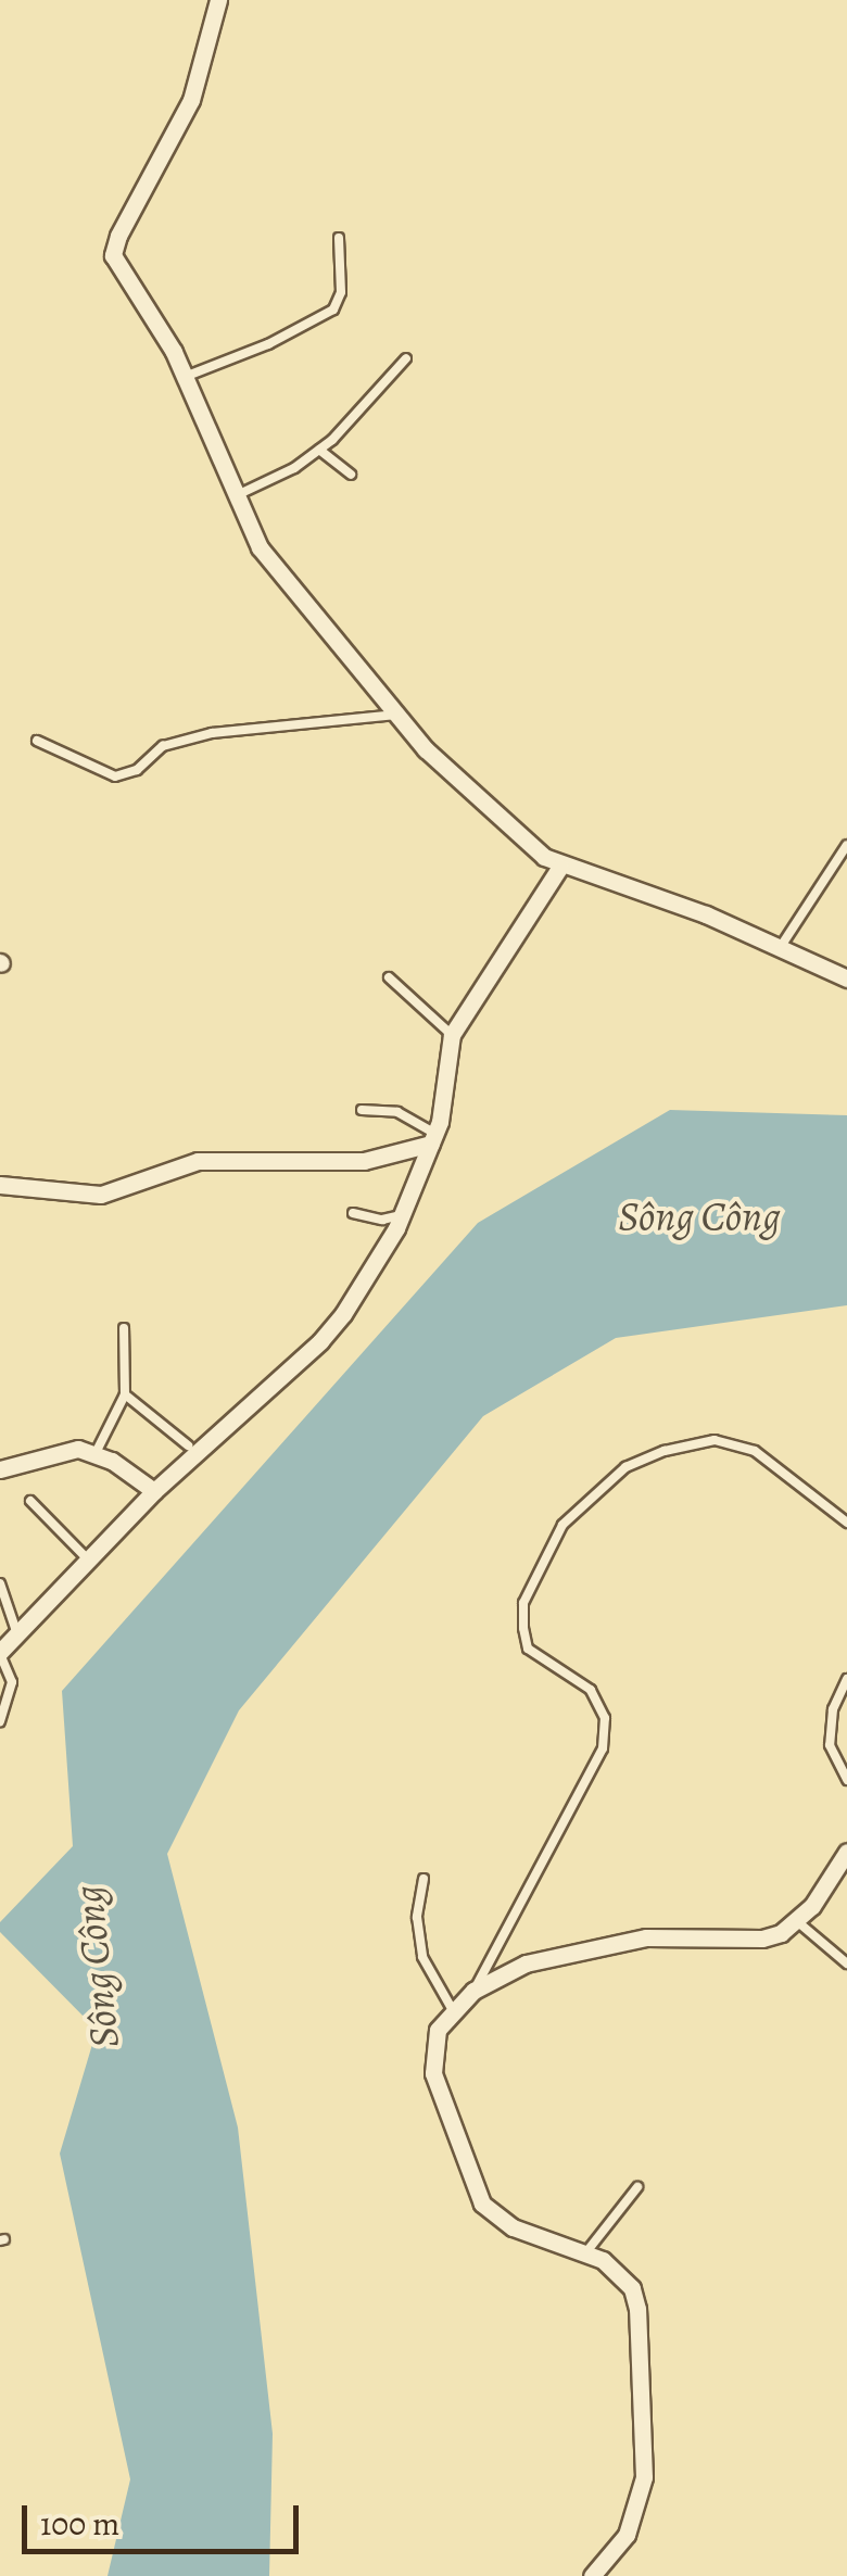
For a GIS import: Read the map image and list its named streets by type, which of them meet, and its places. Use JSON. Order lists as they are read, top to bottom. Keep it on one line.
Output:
{"water":["Sông Công"],"scale_bar":"100 m"}
